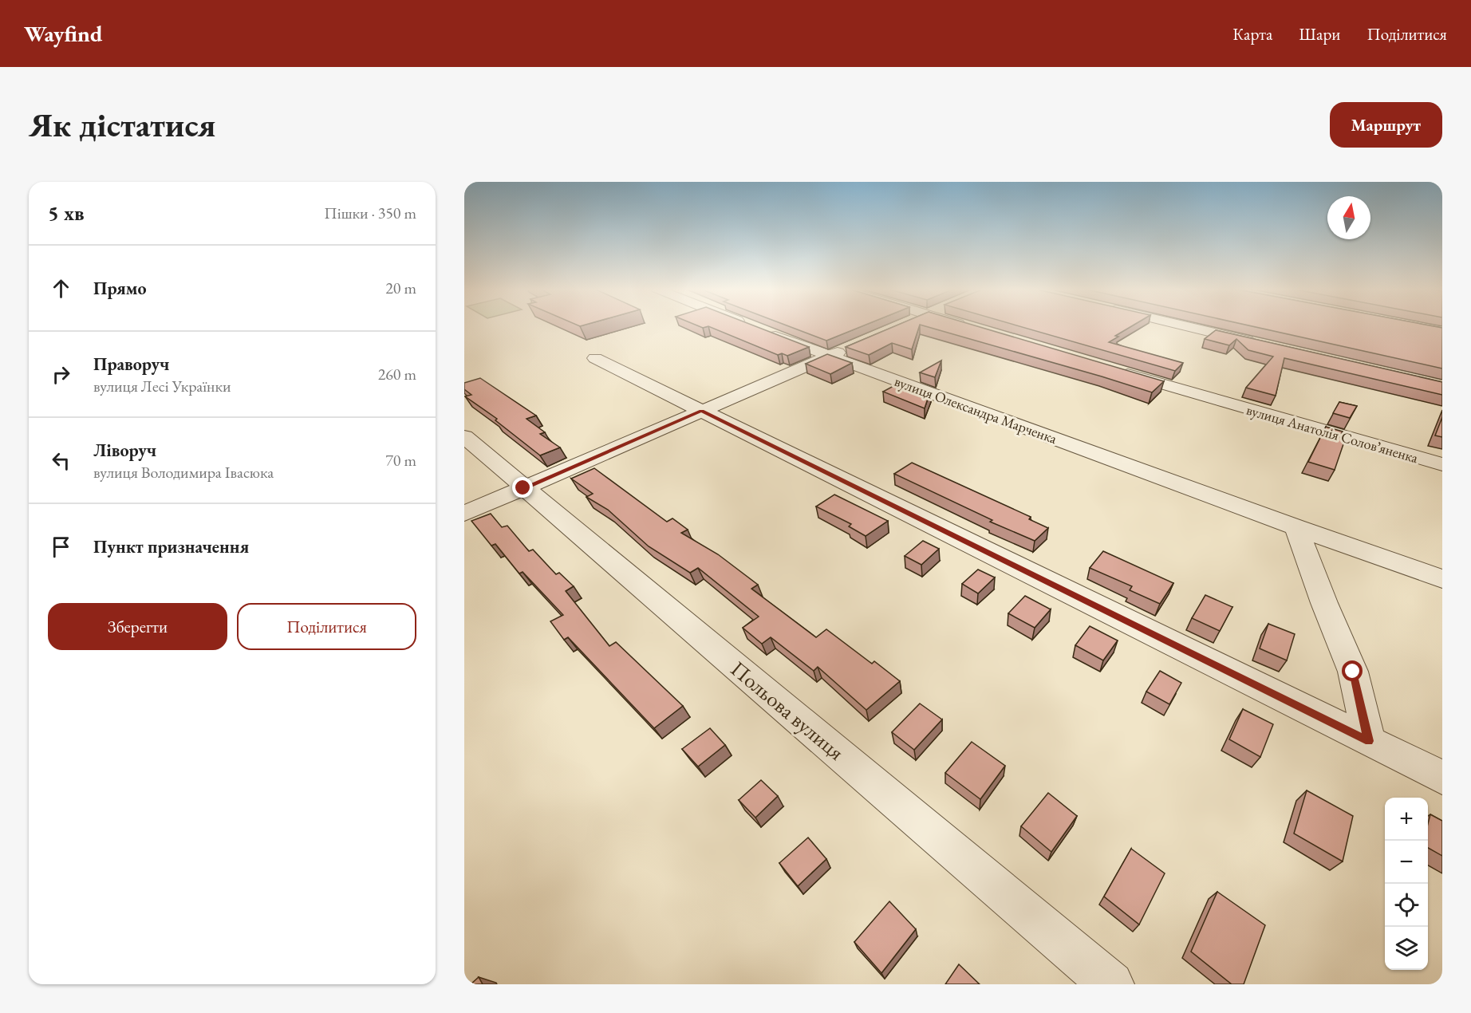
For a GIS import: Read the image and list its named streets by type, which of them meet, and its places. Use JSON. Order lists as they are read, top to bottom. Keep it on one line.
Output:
{"streets":{"street":["вулиця Олександра Марченка","вулиця Анатолія Соловʼяненка","Польова вулиця"]},"north":"top","page":{"header":"Wayfind","nav":["Карта","Шари","Поділитися"],"buttons":["Маршрут",["Зберегти","Поділитися"]],"title":"Як дістатися","heading":["5 хв","Пішки · 350 m"],"list":[["Прямо","20 m"],["Праворуч","вулиця Лесі Українки","260 m"],["Ліворуч","вулиця Володимира Івасюка","70 m"],"Пункт призначення"],"map_buttons":["+","−"]}}
